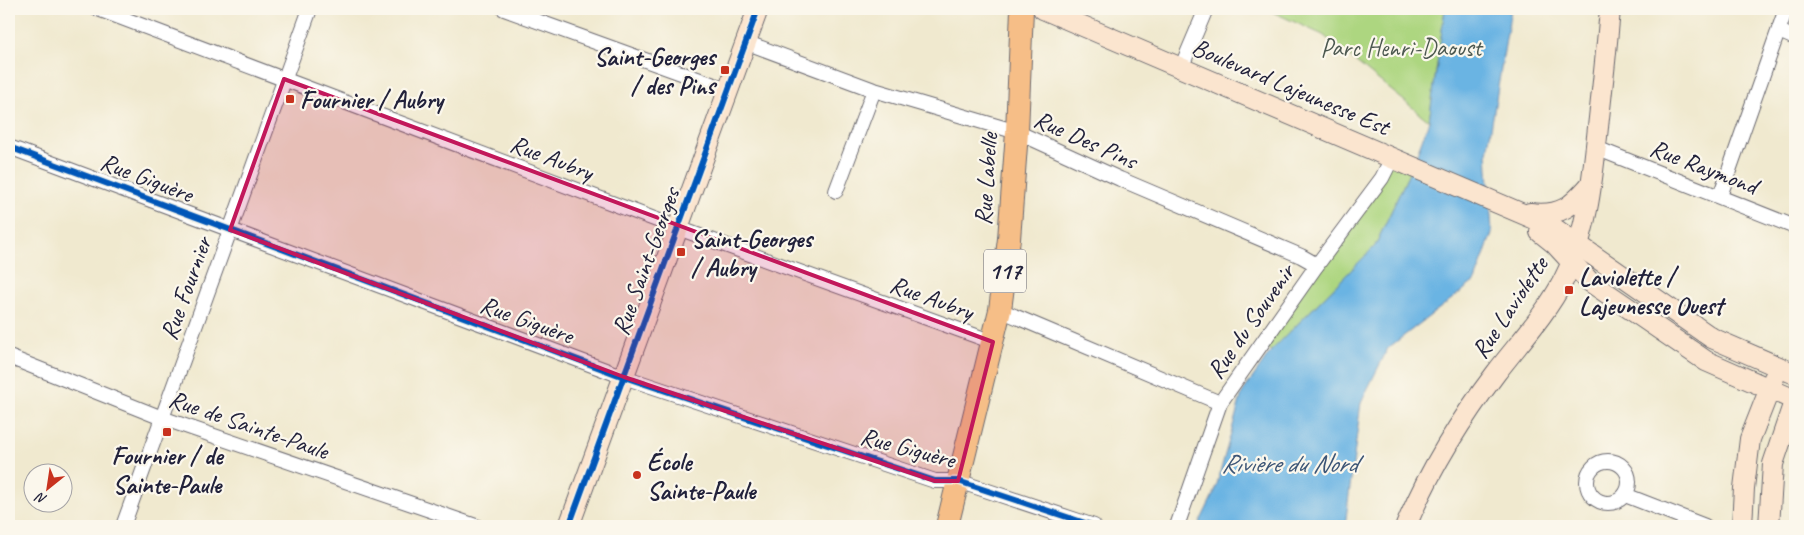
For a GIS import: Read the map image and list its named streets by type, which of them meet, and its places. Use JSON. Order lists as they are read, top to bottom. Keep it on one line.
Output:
{"streets":{"main road":["Rue Labelle","117"],"street":["Boulevard Lajeunesse Est","Rue Des Pins","Rue Aubry","Rue Raymond","Rue Giguère","Rue Saint-Georges","Rue Fournier","Rue Laviolette","Rue du Souvenir","Rue de Sainte-Paule"]},"crossings":[["Boulevard Lajeunesse Est","Rue Laviolette"],["Boulevard Lajeunesse Est","Rue du Souvenir"],["Rue Des Pins","Rue Labelle"],["Rue Des Pins","Rue Saint-Georges"],["Rue Des Pins","Rue du Souvenir"],["Rue Aubry","Rue Labelle"],["Rue Aubry","Rue Saint-Georges"],["Rue Aubry","Rue Fournier"],["Rue Aubry","Rue du Souvenir"],["Rue Raymond","Rue Laviolette"],["Rue Giguère","Rue Labelle"],["Rue Giguère","Rue Saint-Georges"],["Rue Giguère","Rue Fournier"],["Rue Fournier","Rue de Sainte-Paule"]],"water":["Rivière du Nord"],"parks":["Parc Henri-Daoust"],"places":{"transit":["Saint-Georges / des Pins","Fournier / Aubry","Saint-Georges / Aubry","Laviolette / Lajeunesse Ouest","Fournier / de Sainte-Paule"],"other":["École Sainte-Paule"]},"north":"bottom left"}
